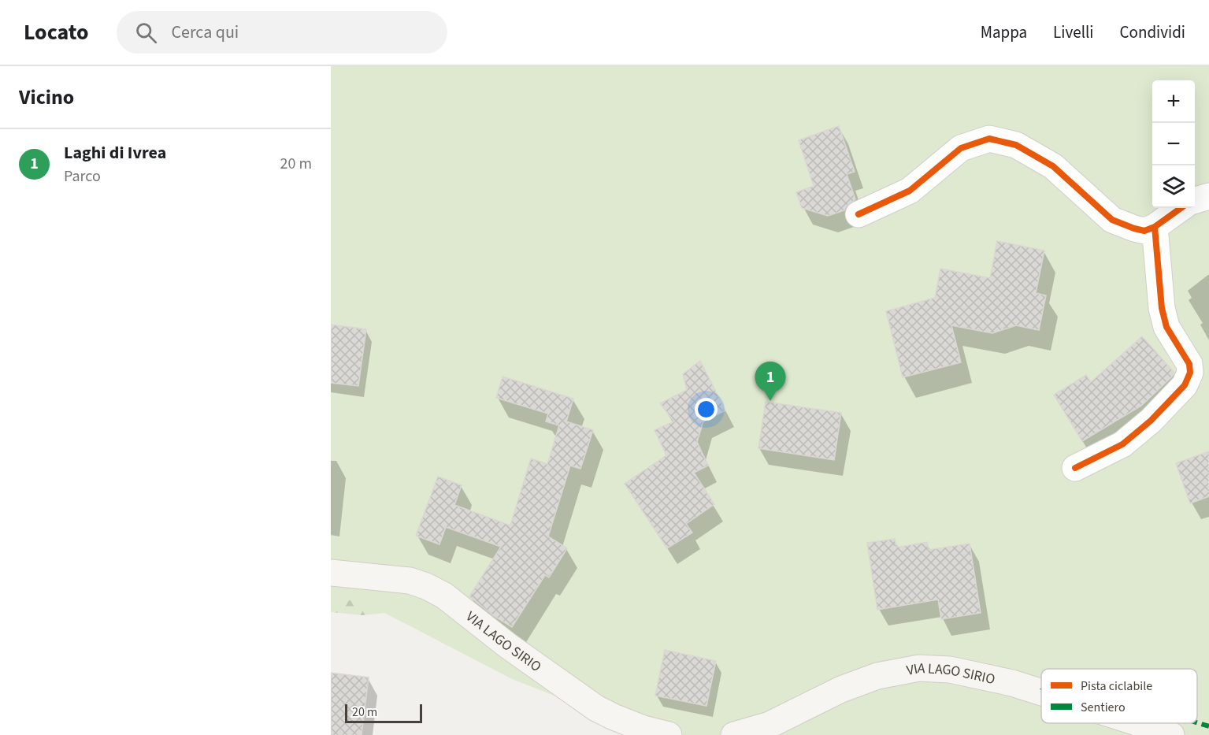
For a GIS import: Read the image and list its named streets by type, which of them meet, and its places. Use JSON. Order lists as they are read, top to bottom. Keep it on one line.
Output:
{"streets":{"main road":["VIA LAGO SIRIO"]},"legend":["Pista ciclabile","Sentiero"],"scale_bar":"20 m","page":{"header":"Locato","search":"Cerca qui","nav":["Mappa","Livelli","Condividi"],"heading":"Vicino","map_buttons":["+","−"],"list":[{"mark":"1","name":"Laghi di Ivrea","note":"Parco","value":"20 m"}],"pins":"1","scale":"20 m"}}
